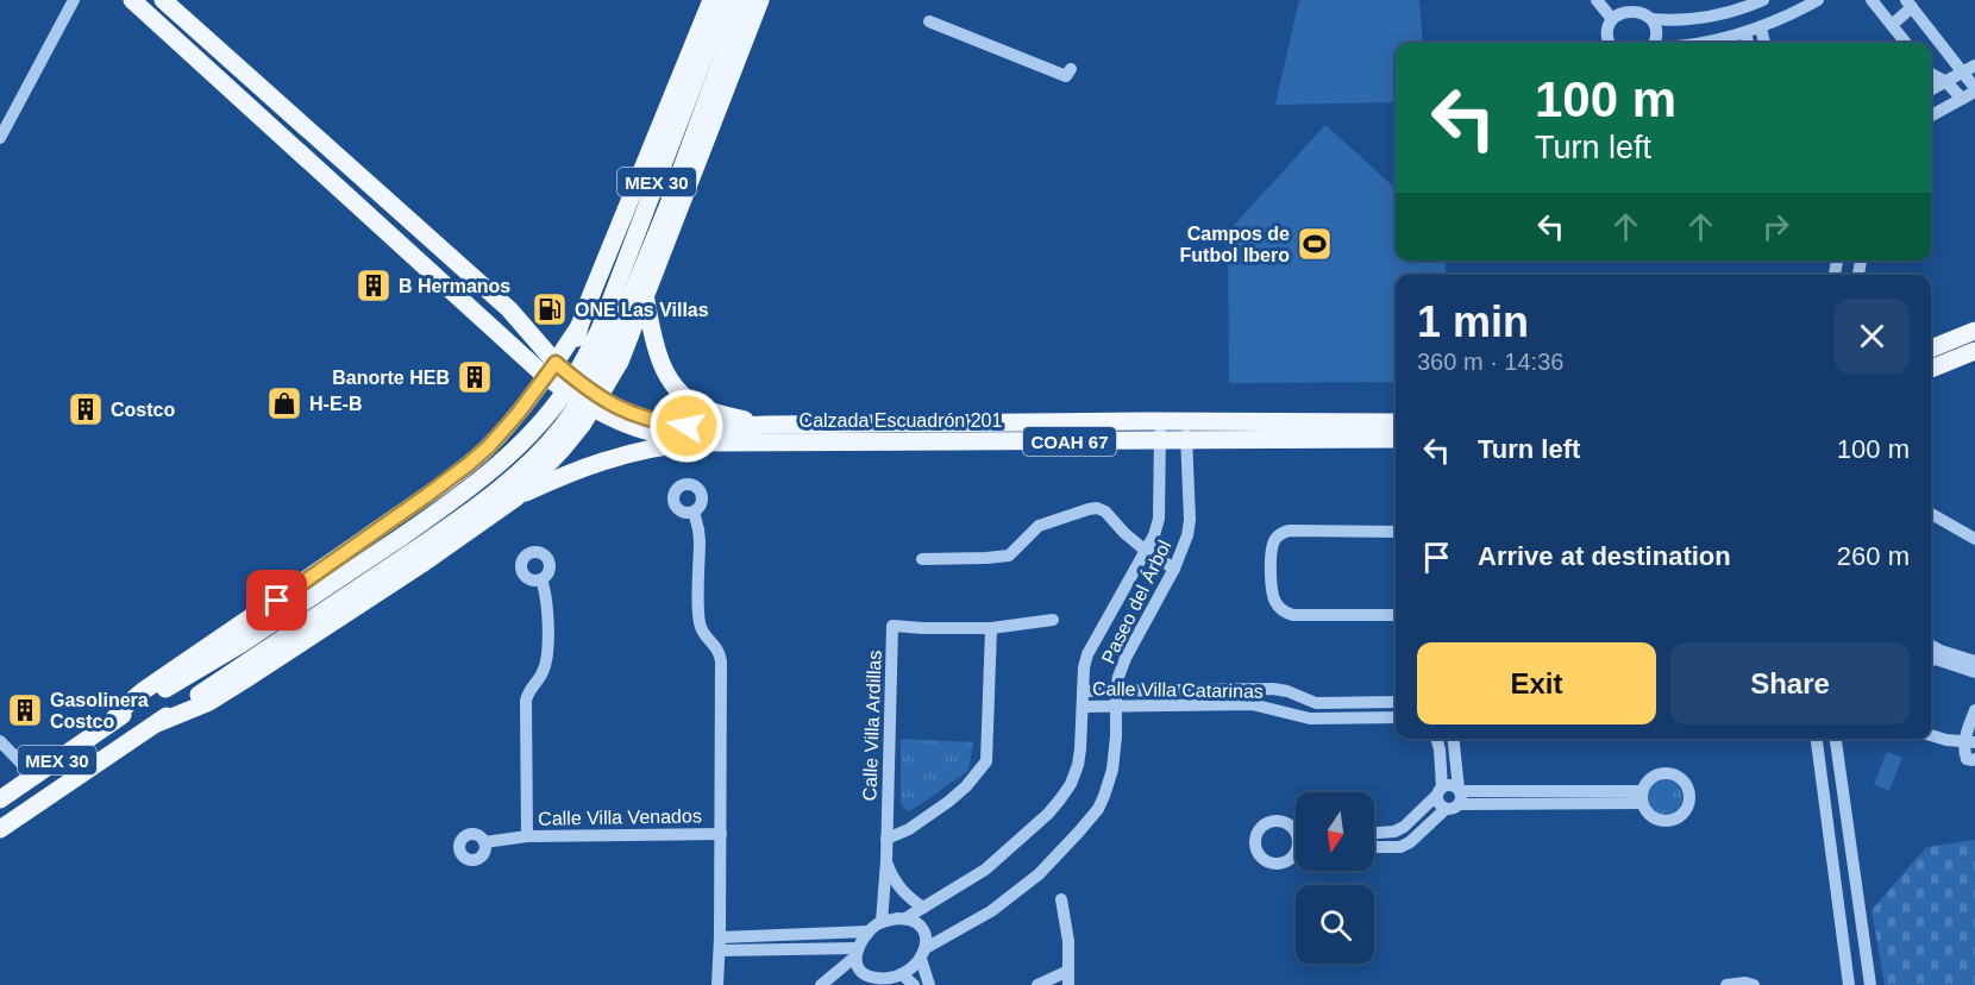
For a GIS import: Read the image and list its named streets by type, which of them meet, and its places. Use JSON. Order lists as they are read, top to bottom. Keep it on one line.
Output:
{"streets":{"main road":["MEX 30","Calzada Escuadrón 201","COAH 67"],"street":["Paseo del Árbol","Calle Villa Catarinas","Calle Villa Ardillas","Calle Villa Venados"]},"crossings":[["Calzada Escuadrón 201","COAH 67"],["Calzada Escuadrón 201","Paseo del Árbol"],["Paseo del Árbol","Calle Villa Catarinas"],["Paseo del Árbol","Calle Villa Ardillas"]],"places":{"sports":["Campos de Futbol Ibero"],"building":["B Hermanos","Banorte HEB","Costco","Gasolinera Costco"],"fuel station":["ONE Las Villas"],"shop":["H-E-B"]},"north":"bottom","page":{"turn":["100 m","Turn left"],"heading":["1 min","360 m · 14:36"],"list":[{"name":"Turn left","value":"100 m"},{"name":"Arrive at destination","value":"260 m"}],"buttons":["Exit","Share"]}}
